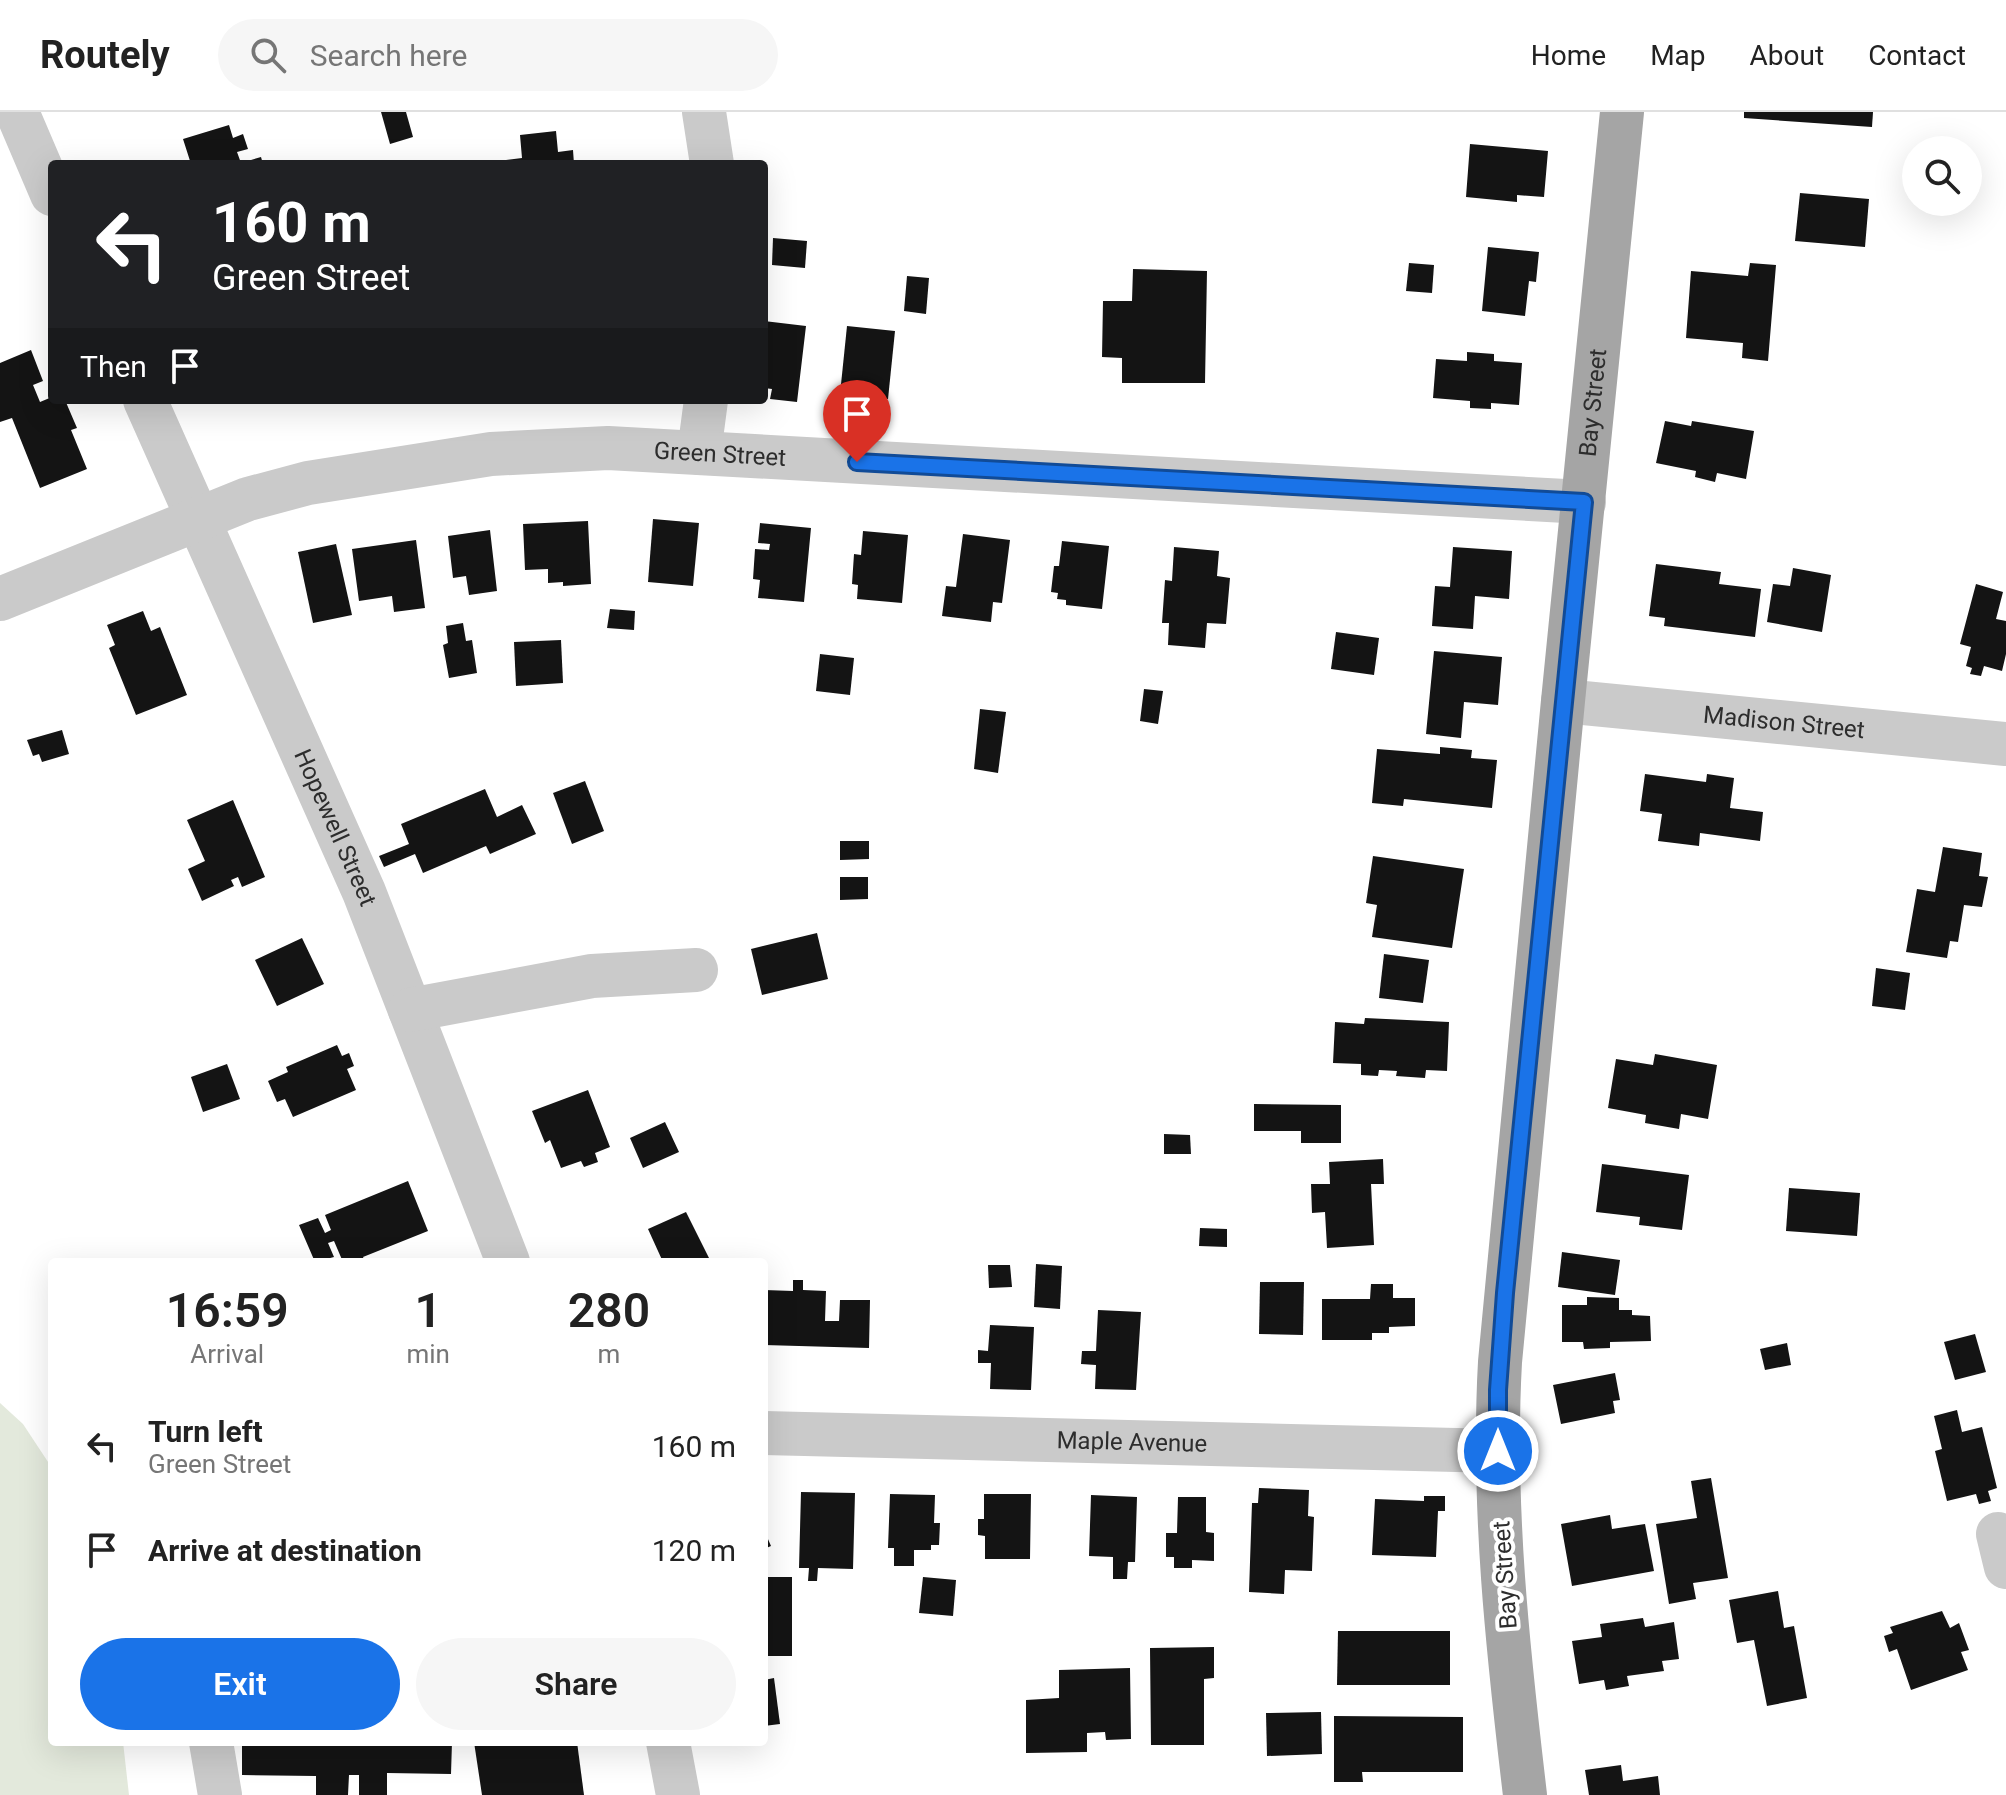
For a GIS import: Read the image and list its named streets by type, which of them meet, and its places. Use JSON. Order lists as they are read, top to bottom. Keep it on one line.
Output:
{"streets":{"main road":["Bay Street"],"street":["Green Street","Madison Street","Hopewell Street","Maple Avenue"]},"crossings":[["Bay Street","Green Street"],["Bay Street","Madison Street"],["Bay Street","Maple Avenue"],["Green Street","Hopewell Street"]],"page":{"header":"Routely","search":"Search here","nav":["Home","Map","About","Contact"],"turn":["160 m","Green Street"],"then":"Then","eta":["16:59","Arrival","1","min","280","m"],"list":[{"name":"Turn left","note":"Green Street","value":"160 m"},{"name":"Arrive at destination","value":"120 m"}],"buttons":["Exit","Share"]}}
